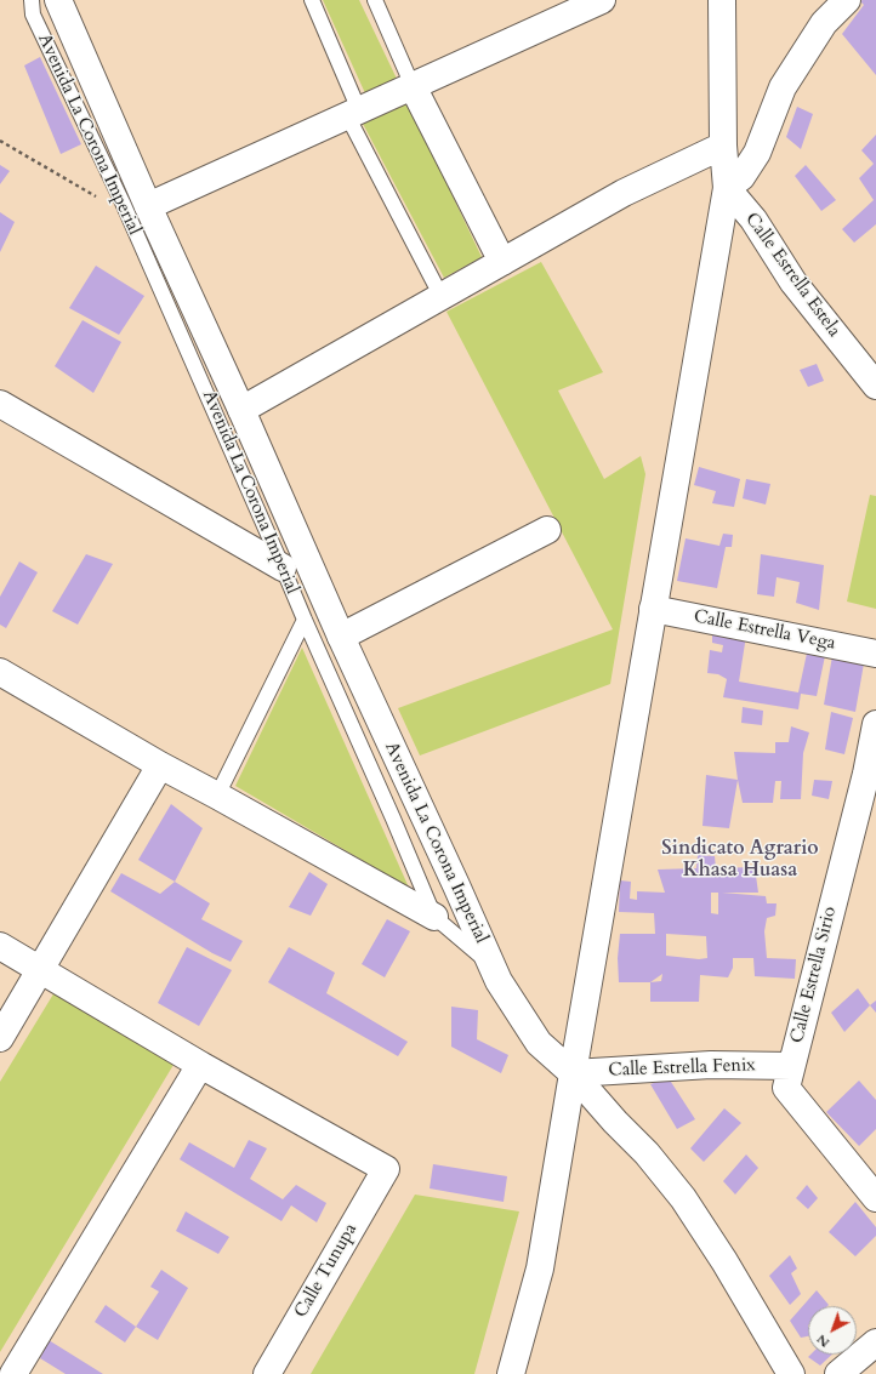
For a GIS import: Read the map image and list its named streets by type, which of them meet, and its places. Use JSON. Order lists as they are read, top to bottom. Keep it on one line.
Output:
{"streets":{"street":["Avenida La Corona Imperial","Calle Estrella Estela","Calle Estrella Vega","Calle Estrella Sirio","Calle Estrella Fenix","Calle Tunupa"]},"crossings":[["Avenida La Corona Imperial","Calle Estrella Fenix"],["Calle Estrella Sirio","Calle Estrella Fenix"]],"districts":["Sindicato Agrario Khasa Huasa"],"north":"bottom left"}
